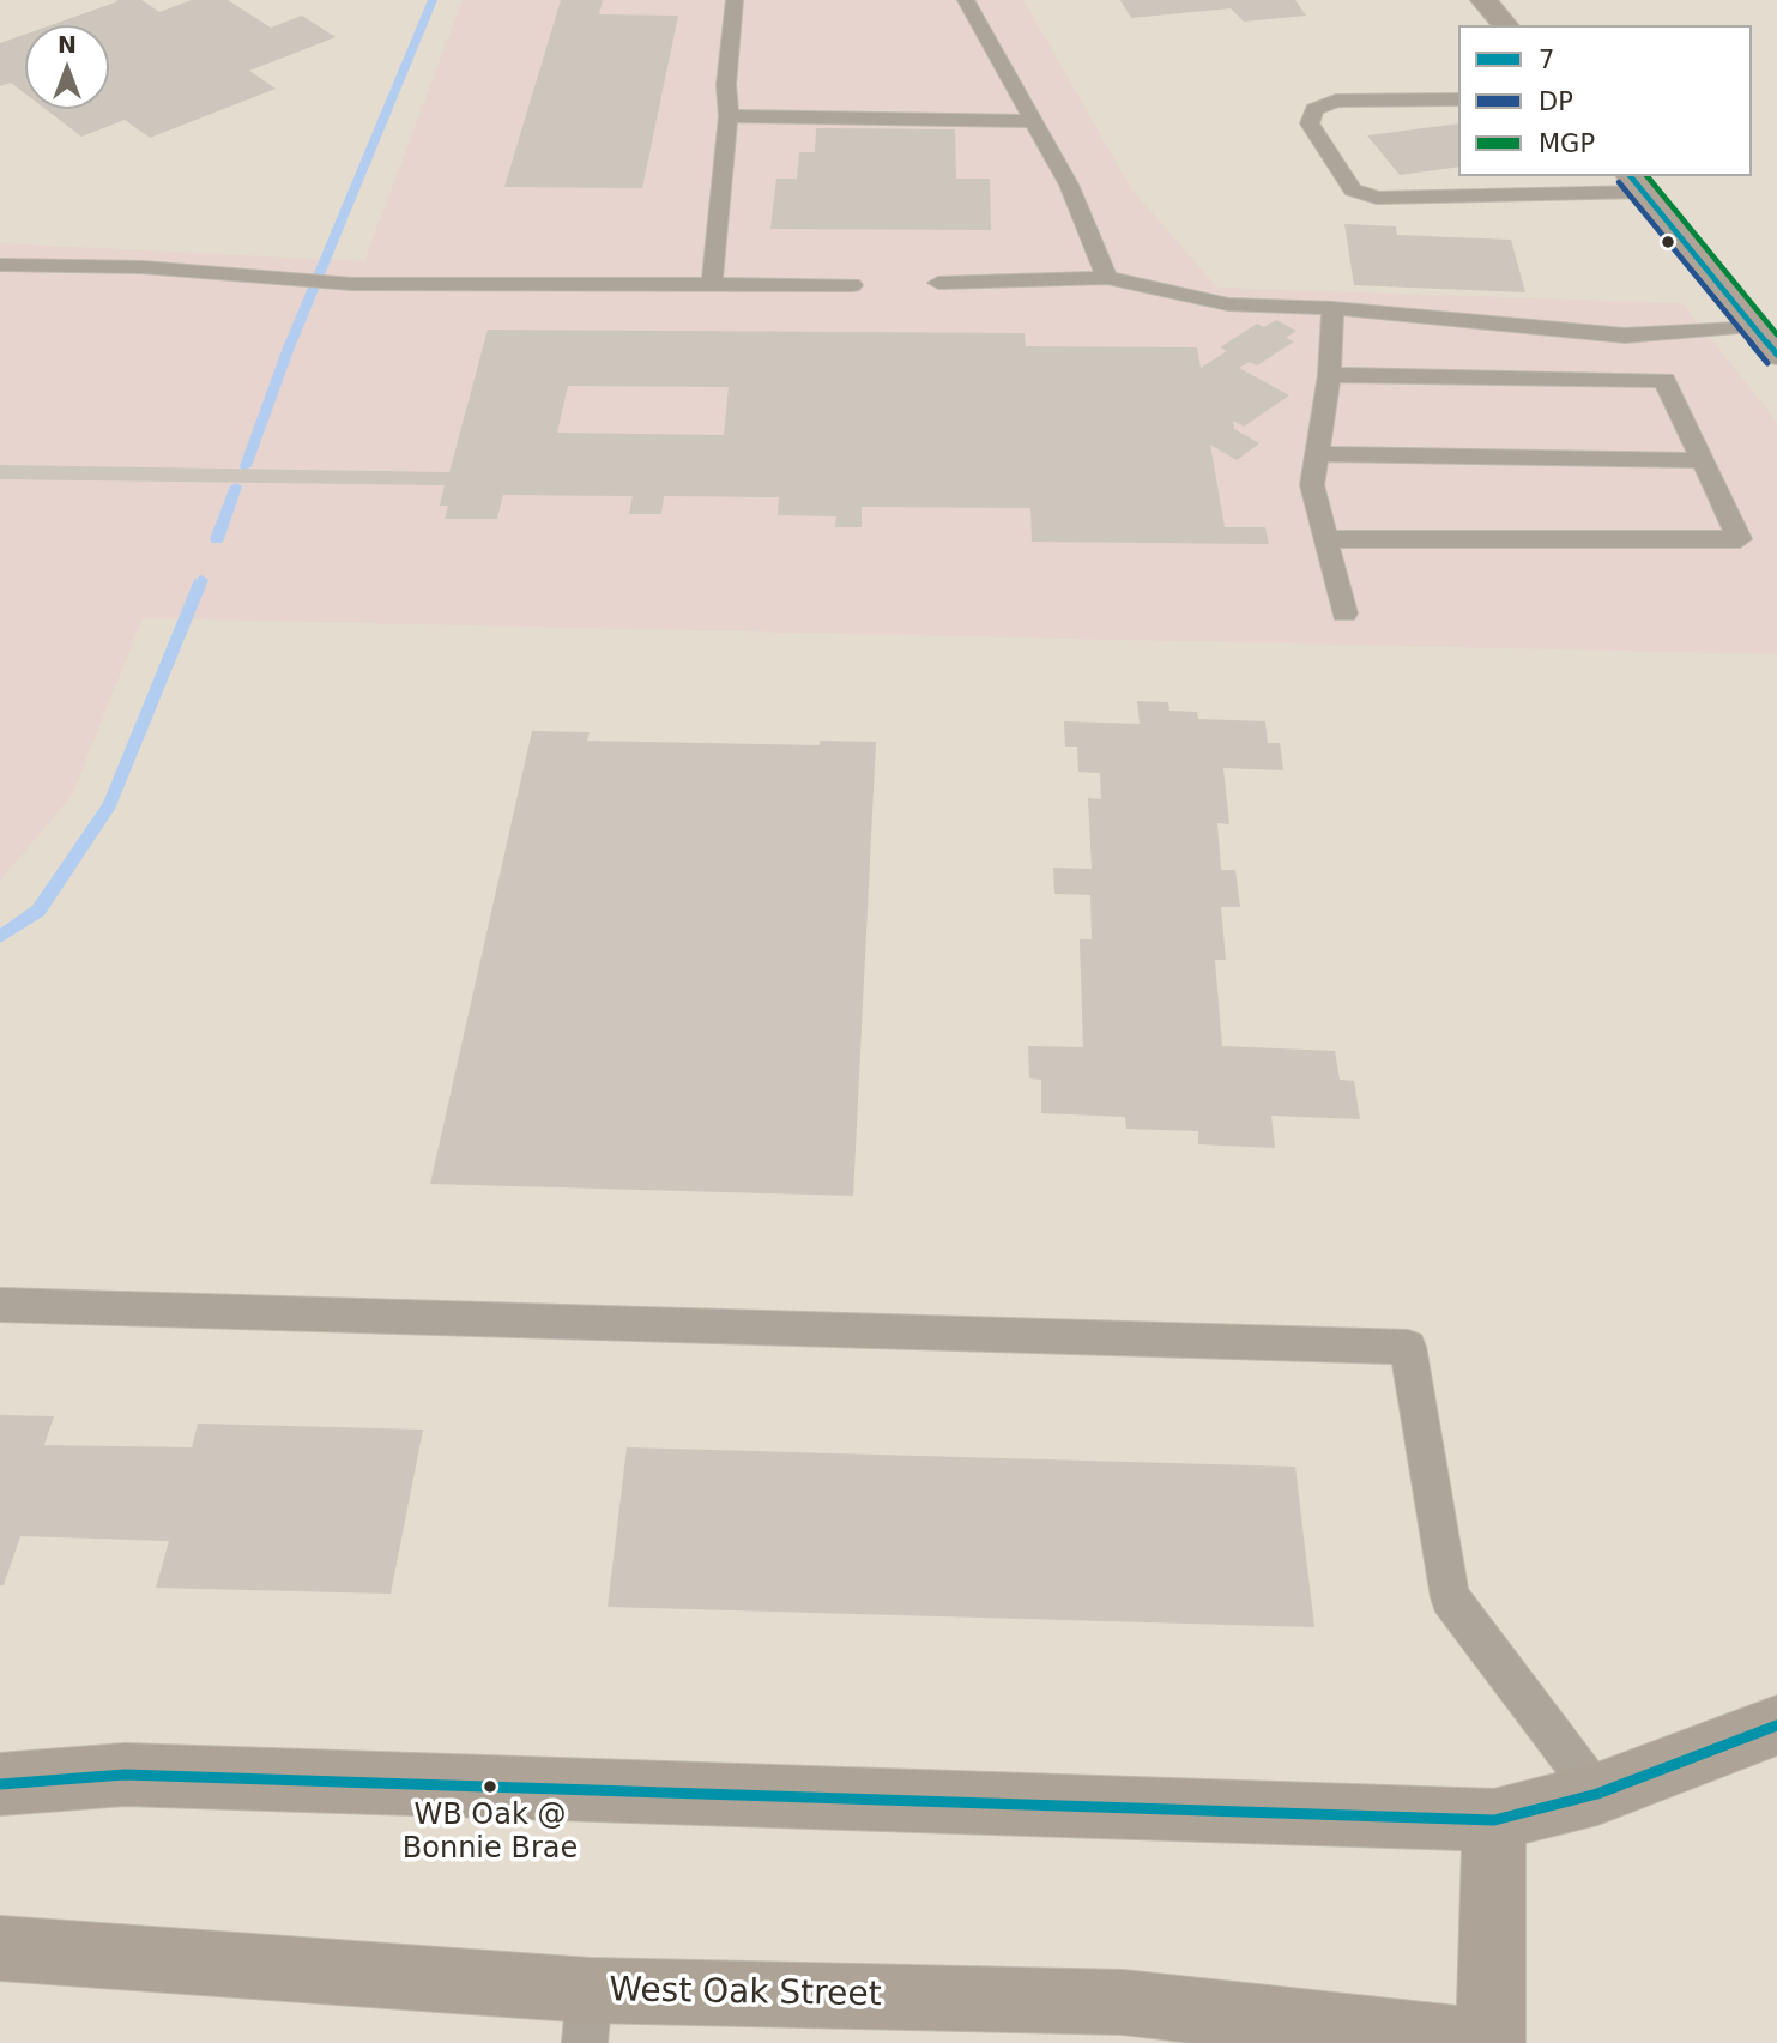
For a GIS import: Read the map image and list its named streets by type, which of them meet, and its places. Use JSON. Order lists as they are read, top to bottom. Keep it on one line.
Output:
{"streets":{"main road":["West Oak Street"]},"places":["WB Oak @ Bonnie Brae"],"lines":["transit line 7","transit line MGP","transit line DP"],"legend":["7","DP","MGP"],"north":"top"}
